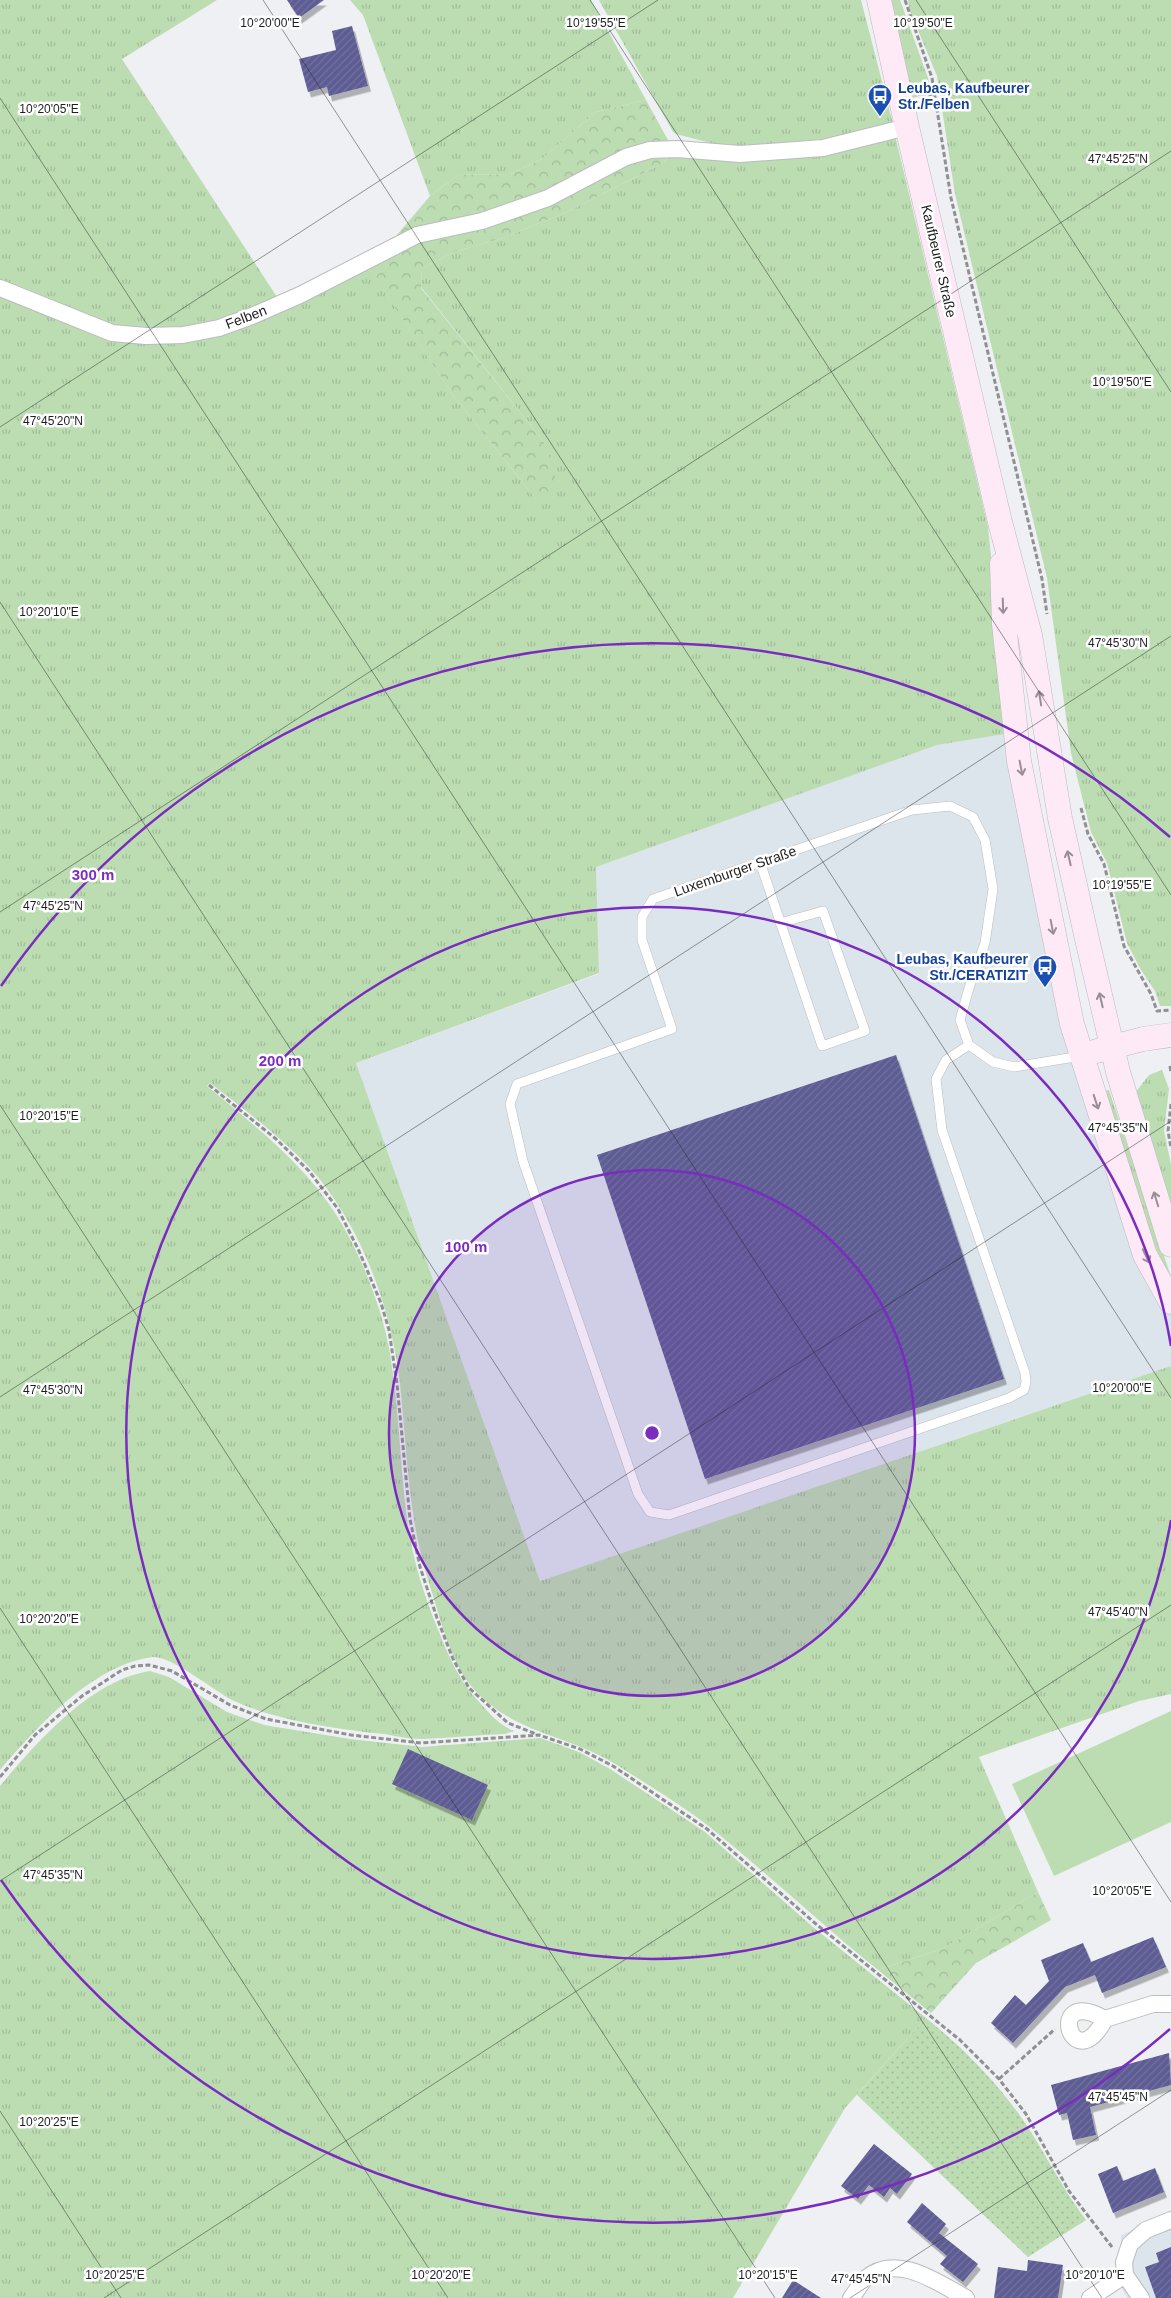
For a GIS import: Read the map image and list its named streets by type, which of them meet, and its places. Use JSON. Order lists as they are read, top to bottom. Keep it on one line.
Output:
{"streets":{"main road":["Kaufbeurer Straße"],"street":["Felben"],"lane":["Luxemburger Straße"]},"crossings":[["Kaufbeurer Straße","Felben"]],"places":{"bus stop":["Leubas, Kaufbeurer Str./Felben","Leubas, Kaufbeurer Str./CERATIZIT"]},"coordinates":["10°20'00\"E","10°19'50\"E","10°19'55\"E","10°20'05\"E","47°45'25\"N","47°45'20\"N","10°20'10\"E","47°45'30\"N","10°20'15\"E","47°45'35\"N","47°45'40\"N","10°20'20\"E","47°45'45\"N","10°20'25\"E"],"rings":["300 m","200 m","100 m"]}
